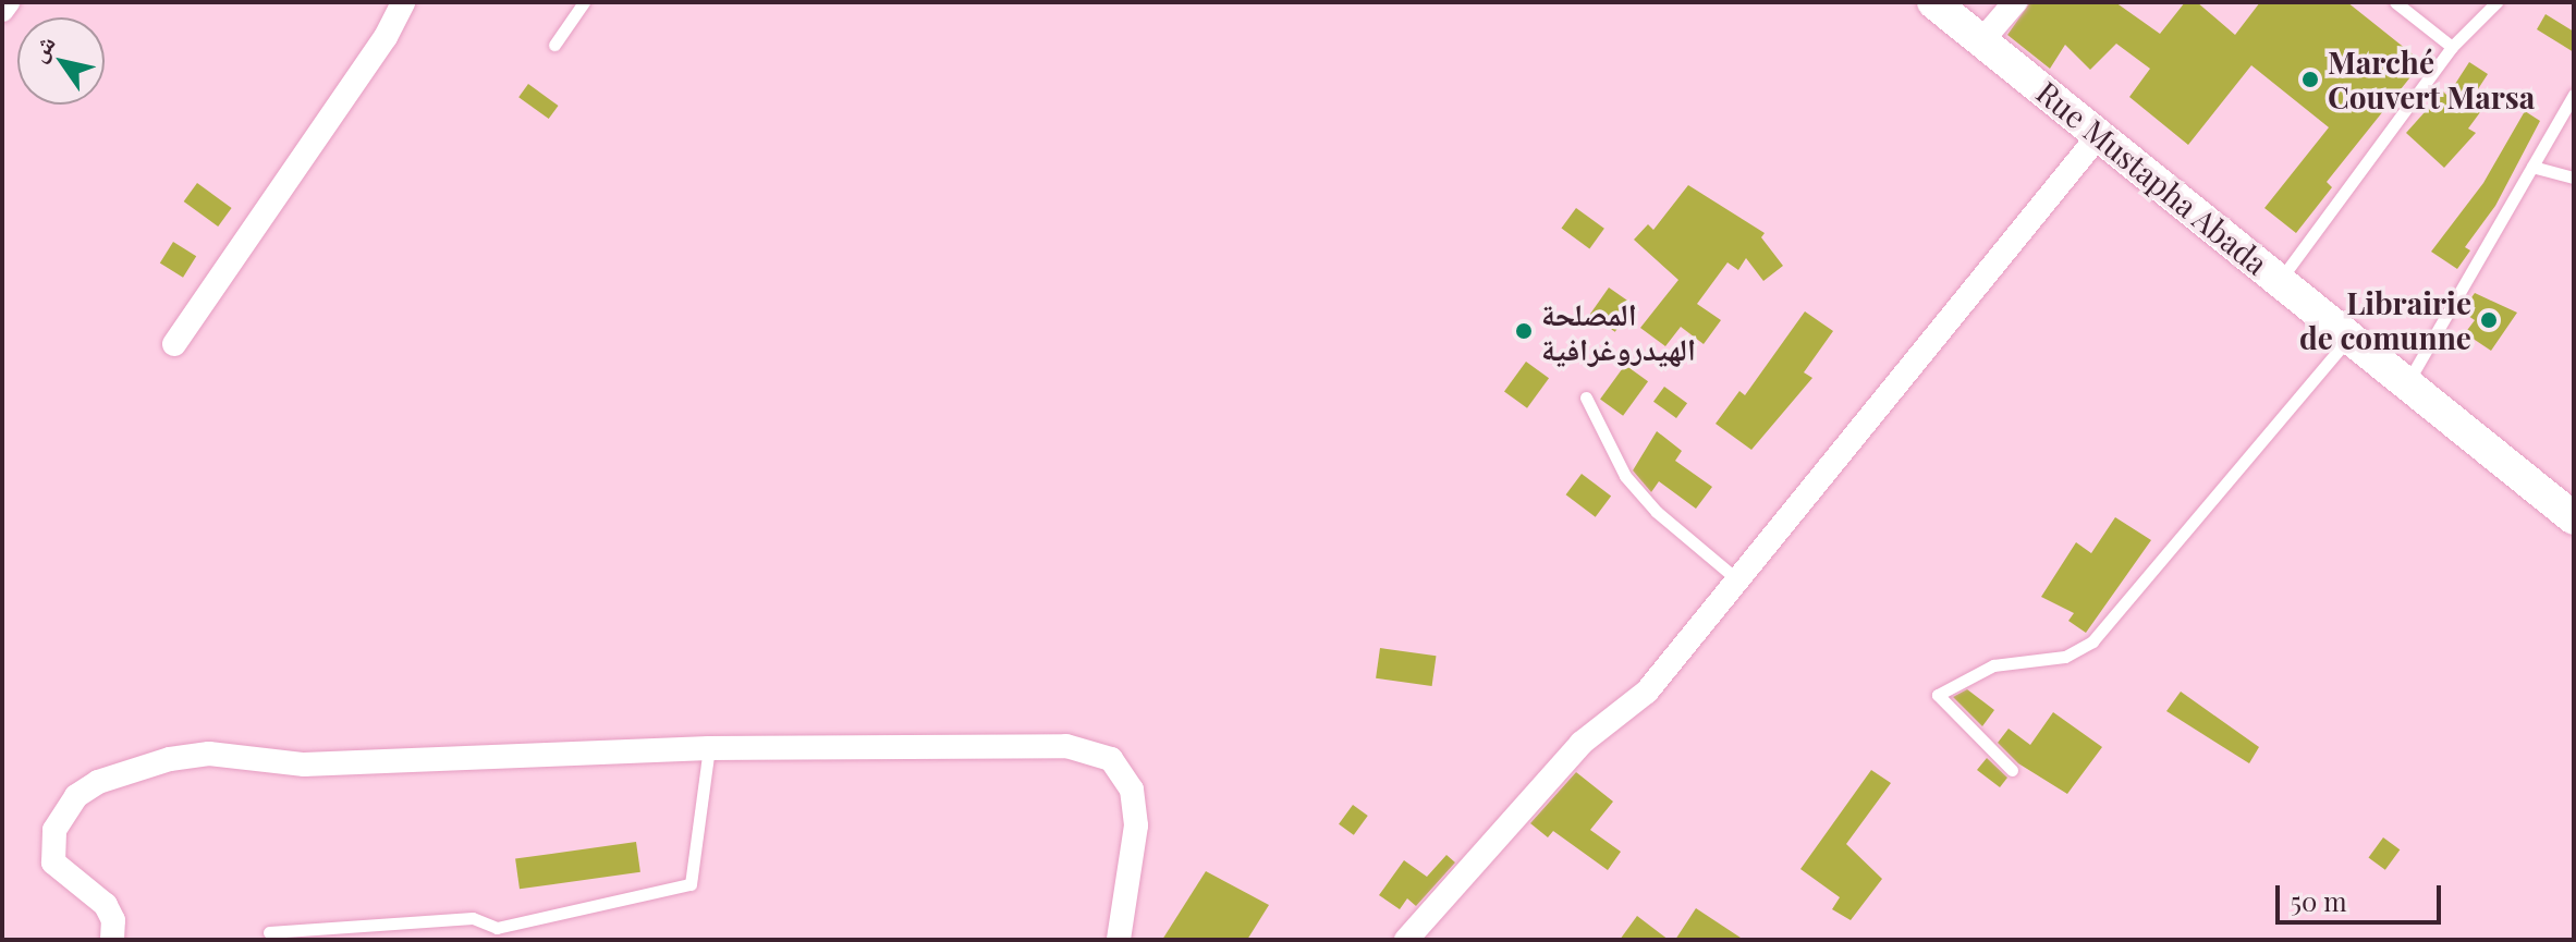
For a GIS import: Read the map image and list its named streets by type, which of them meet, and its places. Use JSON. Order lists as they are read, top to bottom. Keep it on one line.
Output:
{"streets":{"main road":["Rue Mustapha Abada"]},"places":["Marché Couvert Marsa","Librairie de comunne","المصلحة الهيدروغرافية"],"scale_bar":"50 m","north":"top left"}
